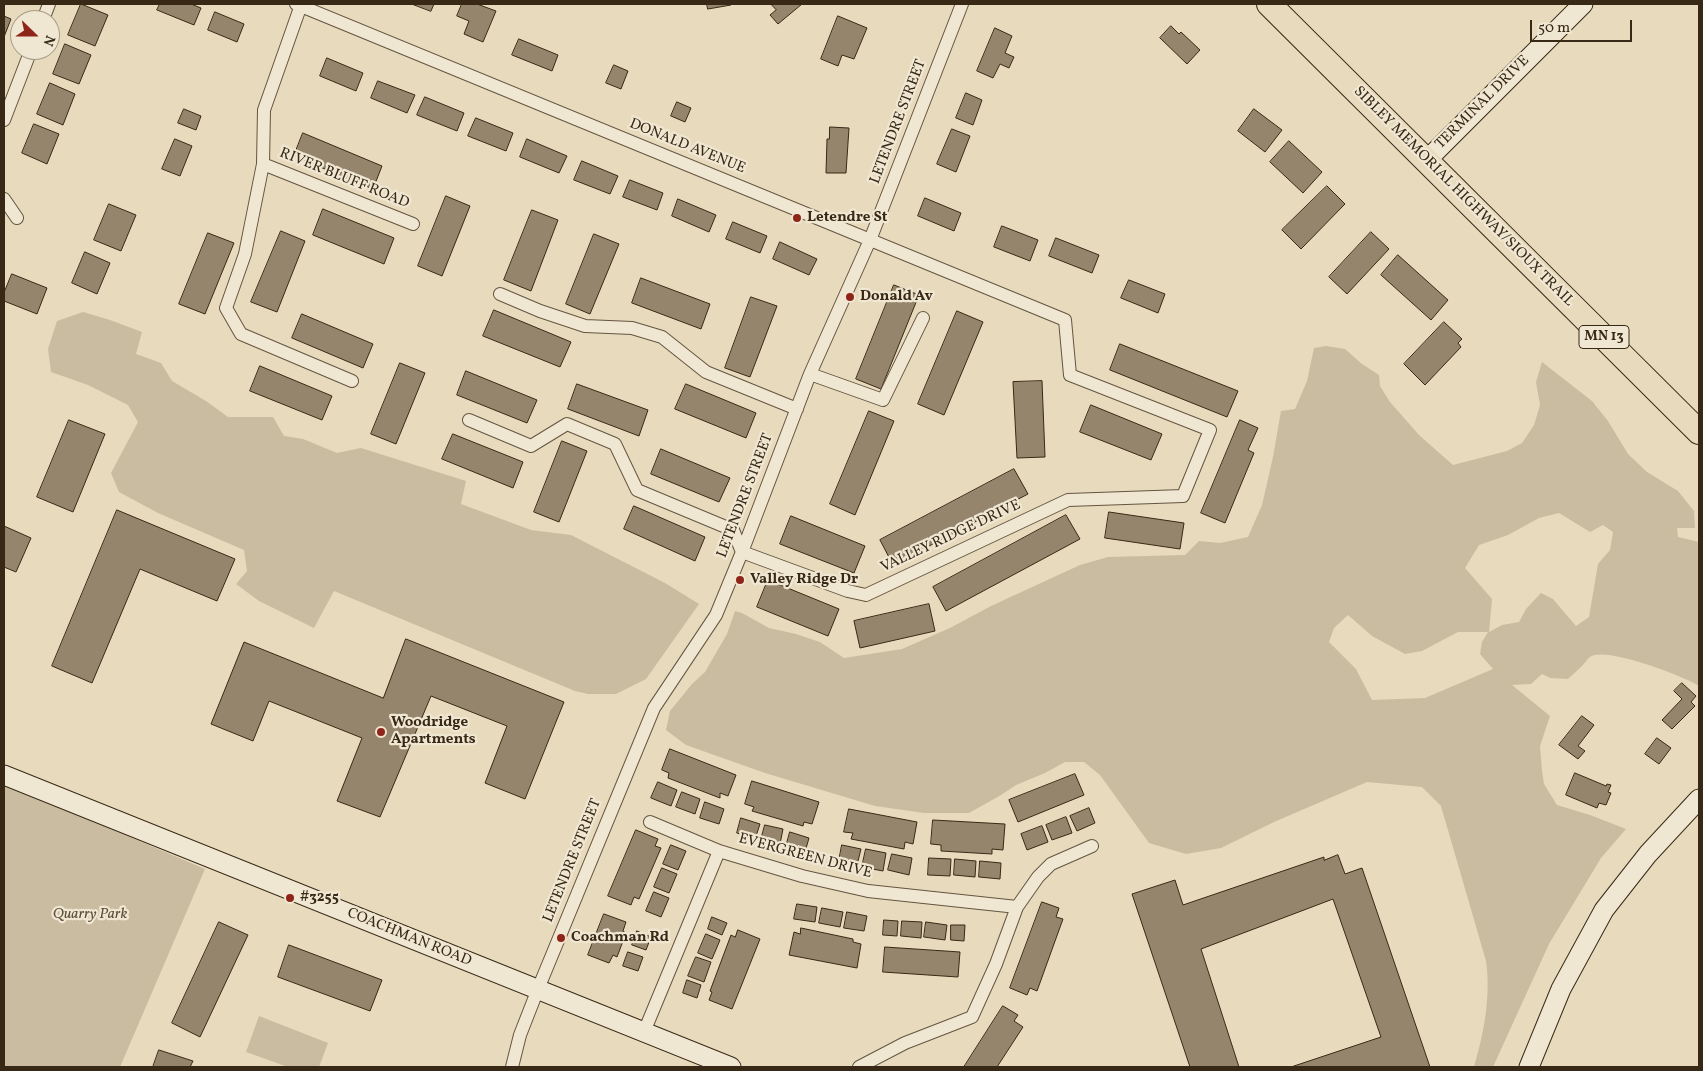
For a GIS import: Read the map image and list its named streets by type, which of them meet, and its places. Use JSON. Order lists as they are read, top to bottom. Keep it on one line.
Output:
{"streets":{"highway":["SIBLEY MEMORIAL HIGHWAY/SIOUX TRAIL","MN 13"],"street":["TERMINAL DRIVE","LETENDRE STREET","DONALD AVENUE","RIVER BLUFF ROAD","VALLEY RIDGE DRIVE","EVERGREEN DRIVE","COACHMAN ROAD"]},"crossings":[["TERMINAL DRIVE","SIBLEY MEMORIAL HIGHWAY/SIOUX TRAIL"],["LETENDRE STREET","DONALD AVENUE"],["LETENDRE STREET","VALLEY RIDGE DRIVE"],["LETENDRE STREET","COACHMAN ROAD"],["DONALD AVENUE","VALLEY RIDGE DRIVE"]],"parks":["Quarry Park"],"places":["Letendre St","Donald Av","Valley Ridge Dr","Woodridge Apartments","#3255","Coachman Rd"],"scale_bar":"50 m","north":"right"}
